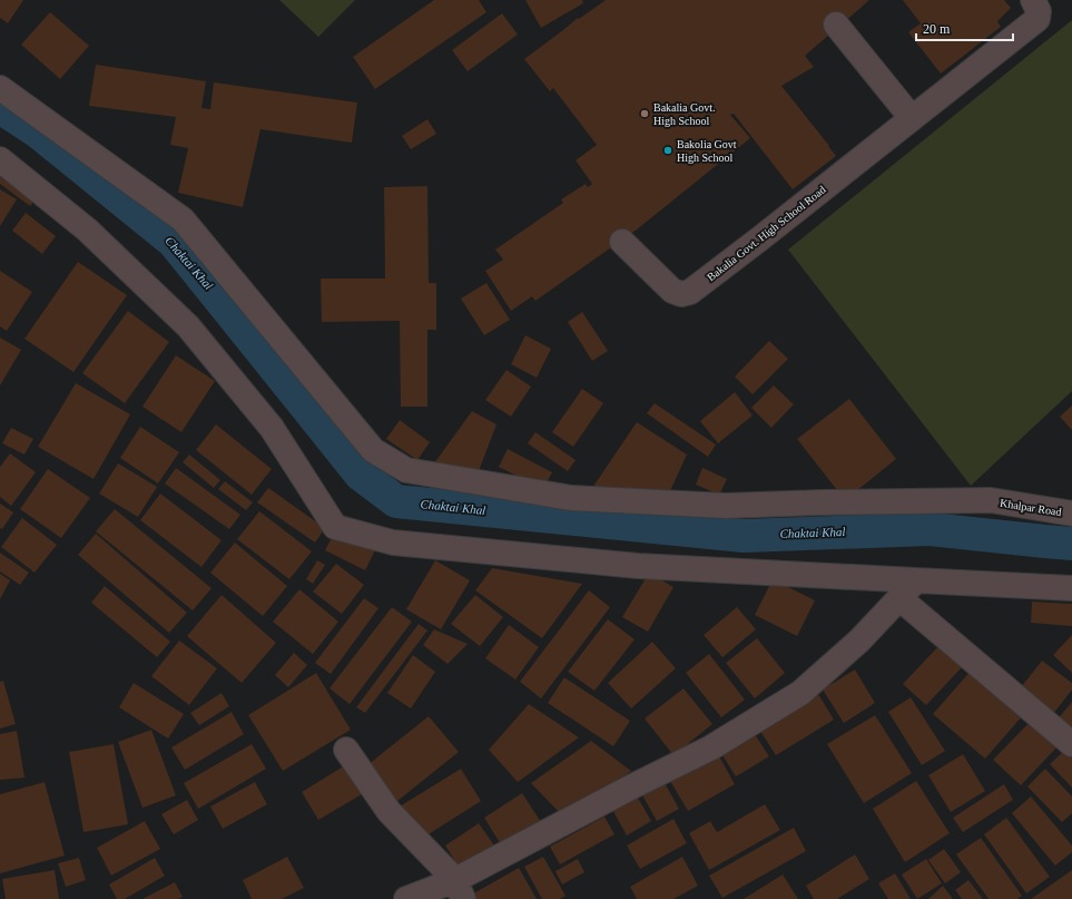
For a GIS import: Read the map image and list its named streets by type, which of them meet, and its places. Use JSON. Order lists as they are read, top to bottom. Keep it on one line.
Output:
{"streets":{"street":["Bakalia Govt. High School Road","Khalpar Road"]},"water":["Chaktai Khal"],"places":["Bakalia Govt. High School","Bakolia Govt High School"],"scale_bar":"20 m"}
